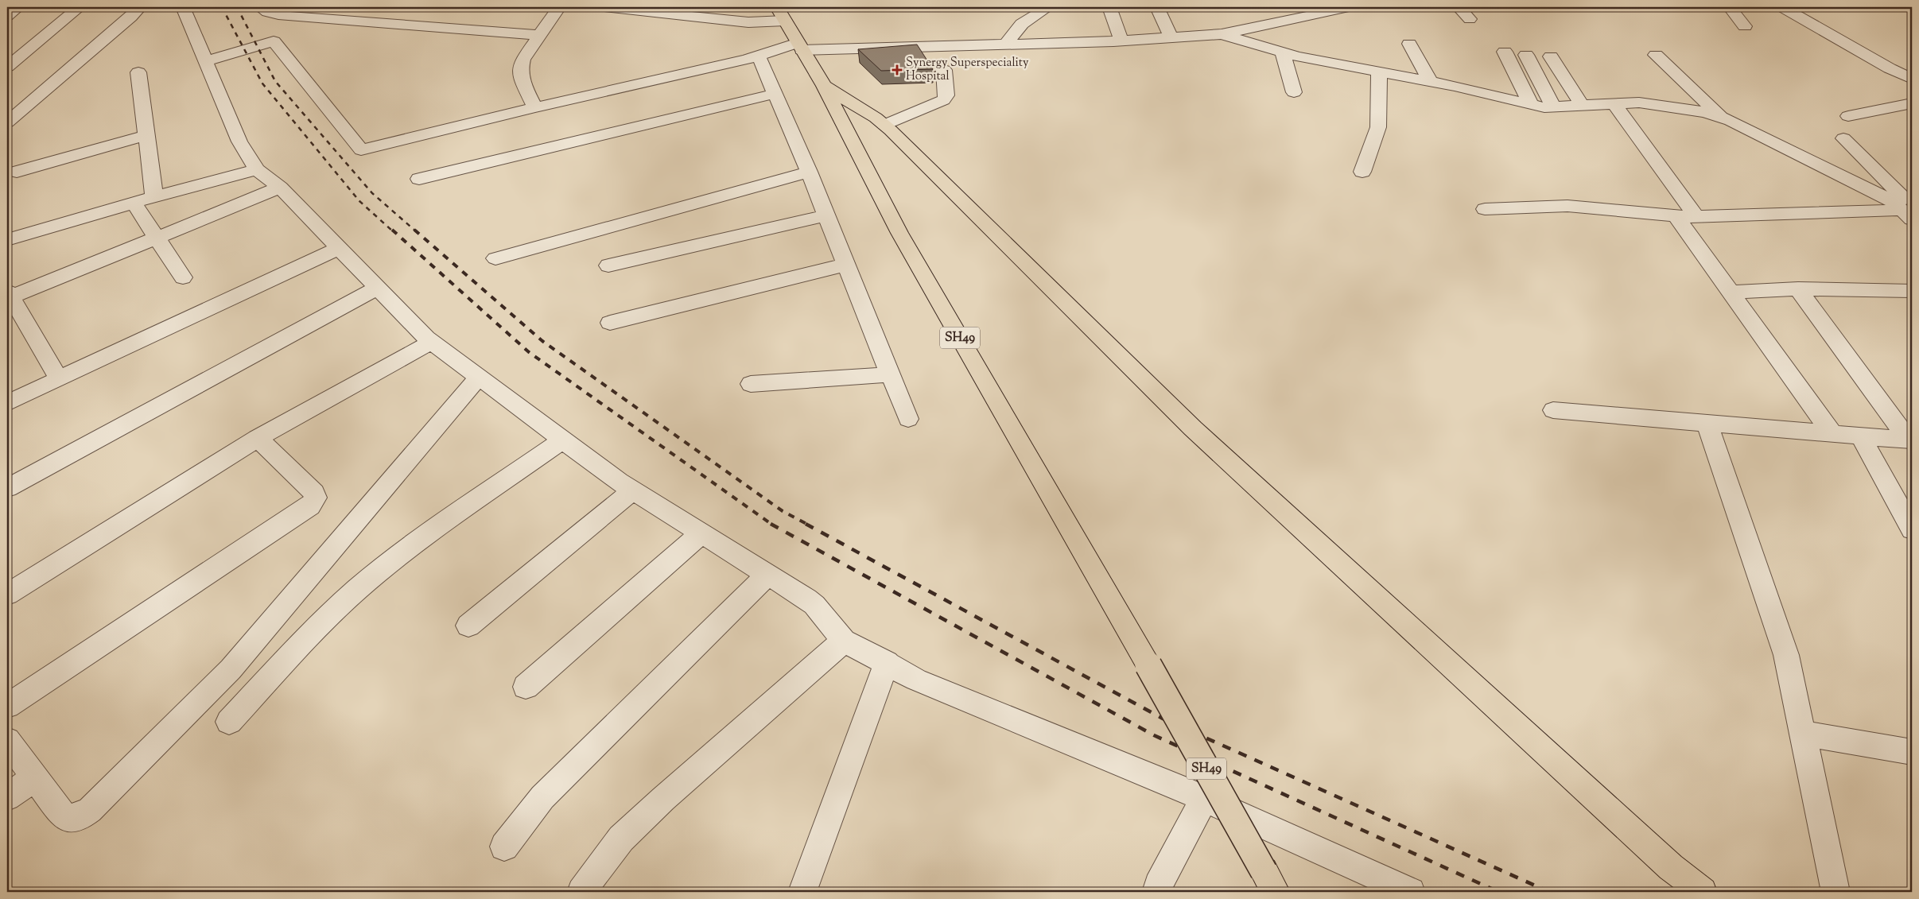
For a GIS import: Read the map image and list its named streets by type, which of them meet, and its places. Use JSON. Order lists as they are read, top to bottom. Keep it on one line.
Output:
{"streets":{"main road":["SH49"]},"places":{"health":["Synergy Superspeciality Hospital"]}}
